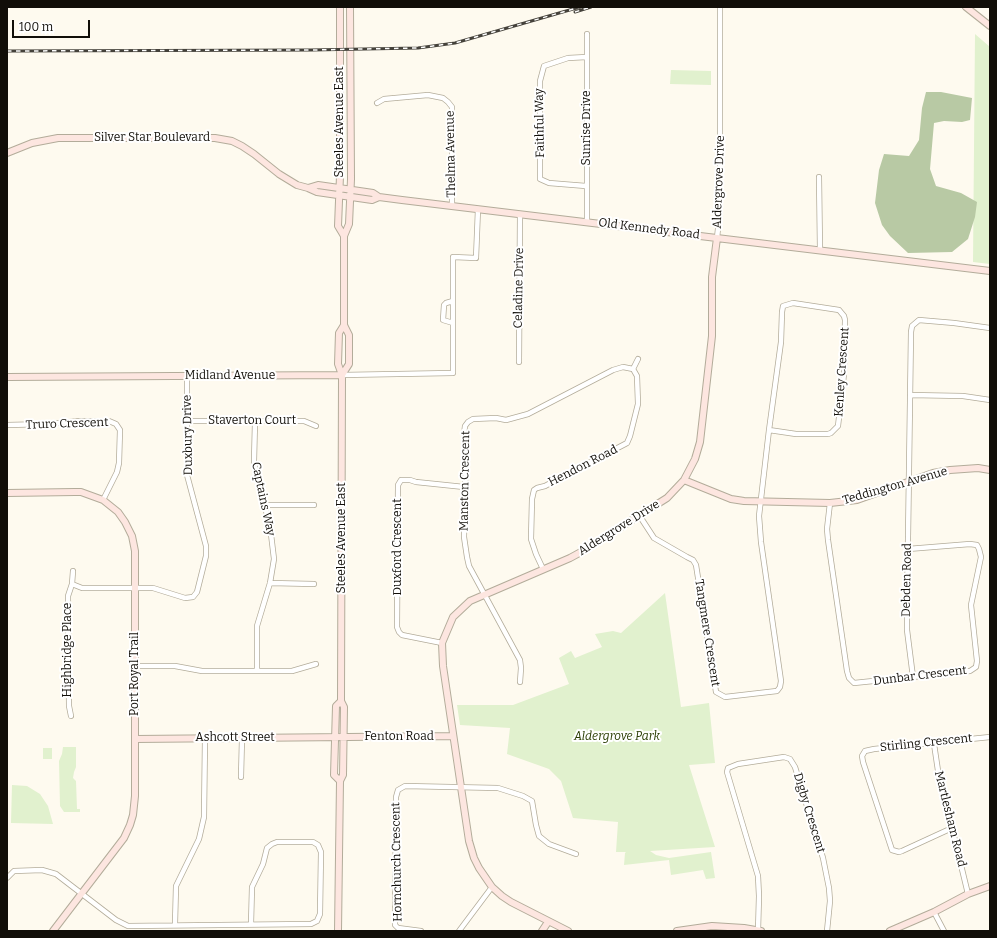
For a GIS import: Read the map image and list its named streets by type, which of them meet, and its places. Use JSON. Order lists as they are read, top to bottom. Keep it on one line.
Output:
{"streets":{"street":["Steeles Avenue East","Faithful Way","Sunrise Drive","Silver Star Boulevard","Thelma Avenue","Aldergrove Drive","Old Kennedy Road","Celadine Drive","Kenley Crescent","Midland Avenue","Staverton Court","Truro Crescent","Duxbury Drive","Hendon Road","Manston Crescent","Teddington Avenue","Captains Way","Duxford Crescent","Debden Road","Tangmere Crescent","Highbridge Place","Port Royal Trail","Dunbar Crescent","Fenton Road","Ashcott Street","Stirling Crescent","Digby Crescent","Martlesham Road","Hornchurch Crescent"]},"crossings":[["Steeles Avenue East","Silver Star Boulevard"],["Steeles Avenue East","Old Kennedy Road"],["Steeles Avenue East","Midland Avenue"],["Steeles Avenue East","Fenton Road"],["Steeles Avenue East","Ashcott Street"],["Faithful Way","Sunrise Drive"],["Sunrise Drive","Old Kennedy Road"],["Silver Star Boulevard","Old Kennedy Road"],["Thelma Avenue","Old Kennedy Road"],["Aldergrove Drive","Old Kennedy Road"],["Aldergrove Drive","Hendon Road"],["Aldergrove Drive","Manston Crescent"],["Aldergrove Drive","Teddington Avenue"],["Aldergrove Drive","Duxford Crescent"],["Aldergrove Drive","Tangmere Crescent"],["Aldergrove Drive","Fenton Road"],["Aldergrove Drive","Hornchurch Crescent"],["Old Kennedy Road","Celadine Drive"],["Kenley Crescent","Teddington Avenue"],["Kenley Crescent","Tangmere Crescent"],["Midland Avenue","Duxbury Drive"],["Staverton Court","Duxbury Drive"],["Staverton Court","Captains Way"],["Truro Crescent","Port Royal Trail"],["Duxbury Drive","Highbridge Place"],["Duxbury Drive","Port Royal Trail"],["Hendon Road","Manston Crescent"],["Manston Crescent","Duxford Crescent"],["Teddington Avenue","Debden Road"],["Teddington Avenue","Tangmere Crescent"],["Teddington Avenue","Dunbar Crescent"],["Debden Road","Dunbar Crescent"],["Highbridge Place","Port Royal Trail"],["Port Royal Trail","Ashcott Street"],["Fenton Road","Ashcott Street"],["Stirling Crescent","Martlesham Road"]],"parks":["Aldergrove Park"],"scale_bar":"100 m"}
